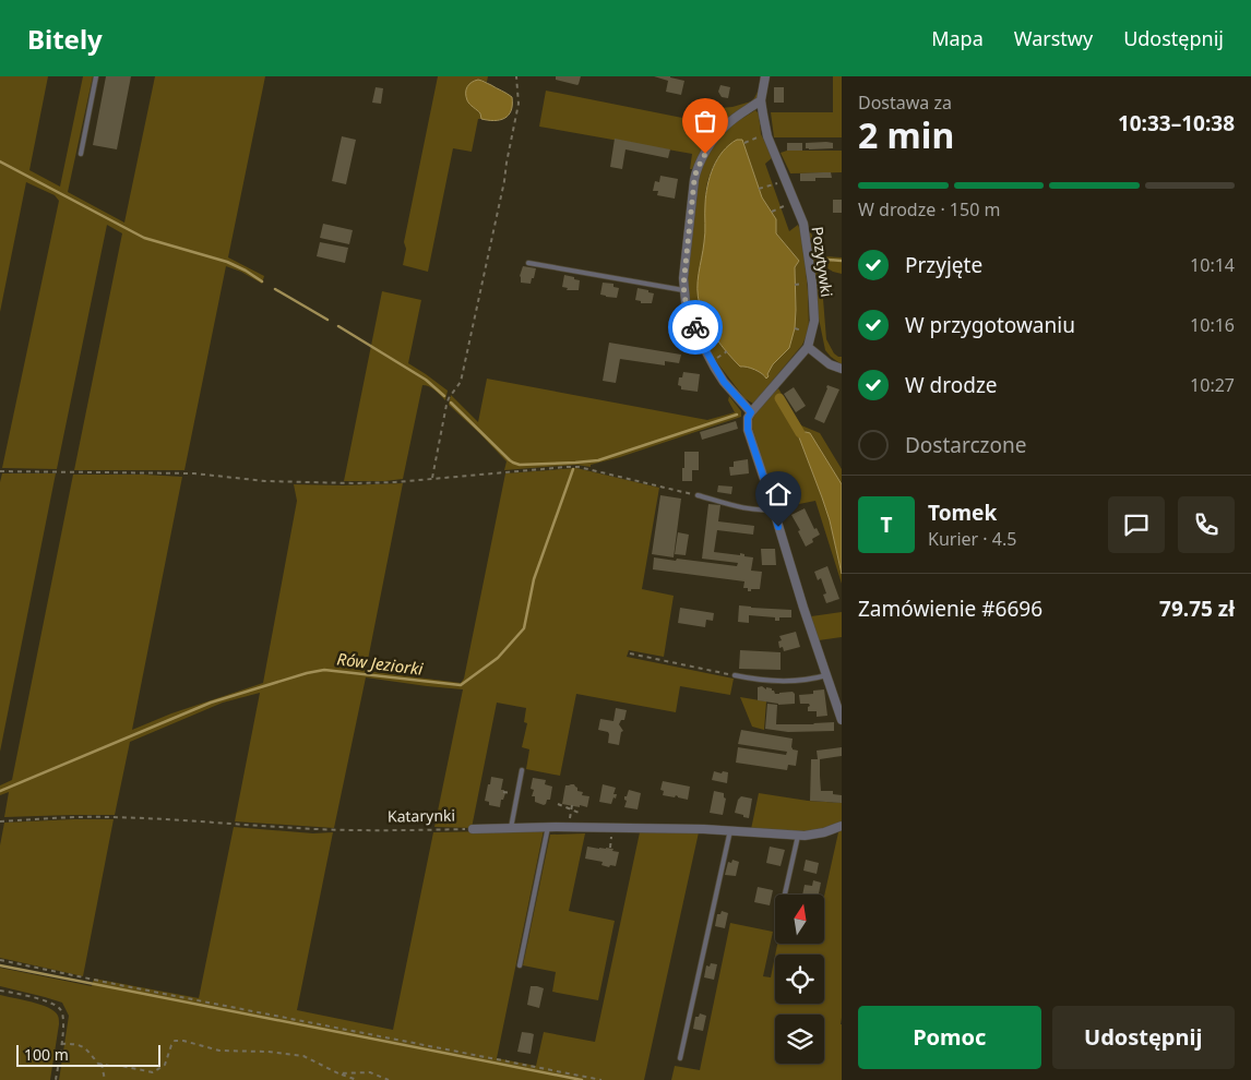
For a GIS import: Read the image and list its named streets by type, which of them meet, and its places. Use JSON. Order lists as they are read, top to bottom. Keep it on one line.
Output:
{"streets":{"street":["Pozytywki","Katarynki"]},"water":["Rów Jeziorki"],"scale_bar":"100 m","north":"top","page":{"header":"Bitely","nav":["Mapa","Warstwy","Udostępnij"],"heading":["2 min","Dostawa za","10:33–10:38"],"panel":["Tomek","Kurier · 4.5","Zamówienie #6696","79.75 zł"],"bar":"W drodze · 150 m","list":[["Przyjęte","10:14"],["W przygotowaniu","10:16"],["W drodze","10:27"],"Dostarczone"],"round":"T","buttons":["Pomoc","Udostępnij"],"scale":"100 m"}}
